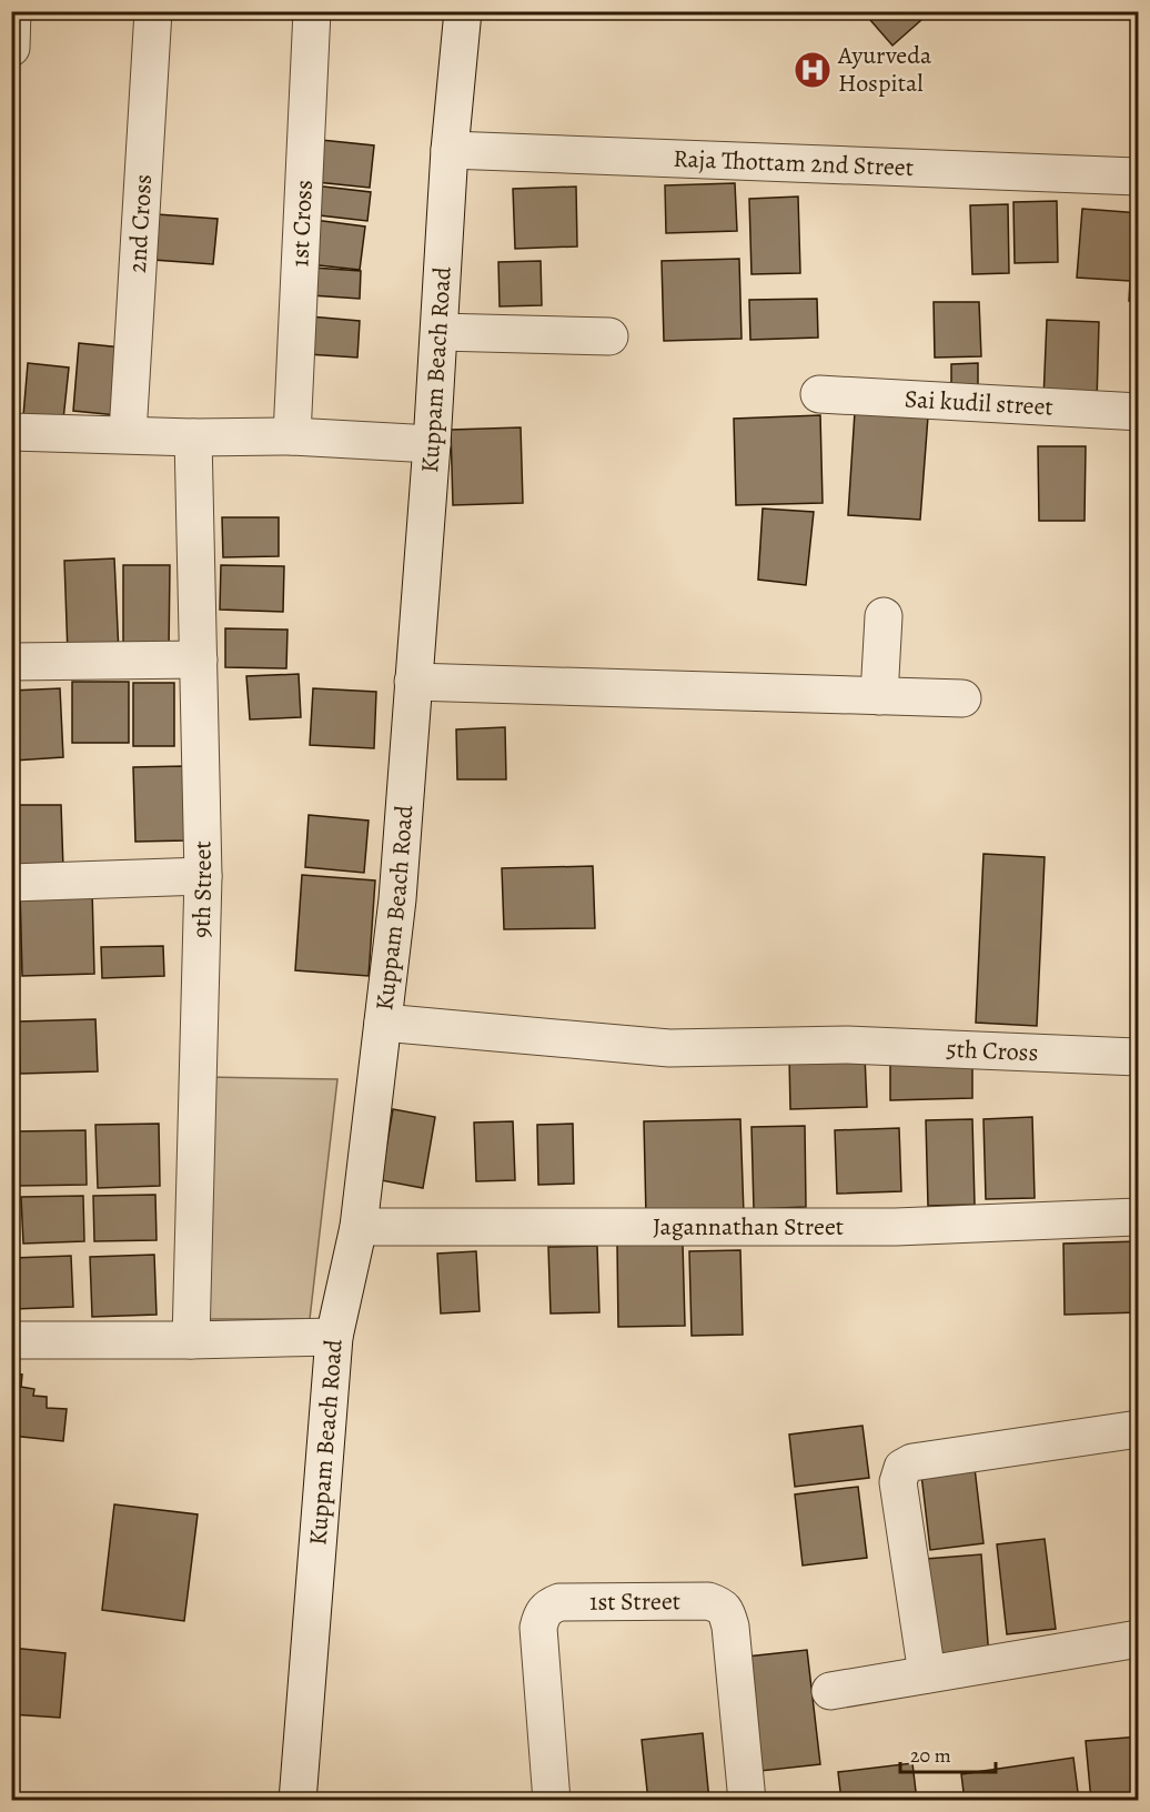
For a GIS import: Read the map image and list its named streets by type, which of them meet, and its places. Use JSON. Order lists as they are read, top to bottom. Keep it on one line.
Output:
{"streets":{"street":["Raja Thottam 2nd Street","2nd Cross","1st Cross","Kuppam Beach Road","Sai kudil street","9th Street","5th Cross","Jagannathan Street","1st Street"]},"crossings":[["Raja Thottam 2nd Street","Kuppam Beach Road"],["Kuppam Beach Road","5th Cross"],["Kuppam Beach Road","Jagannathan Street"]],"places":{"hospital":["Ayurveda Hospital"]},"scale_bar":"20 m"}
